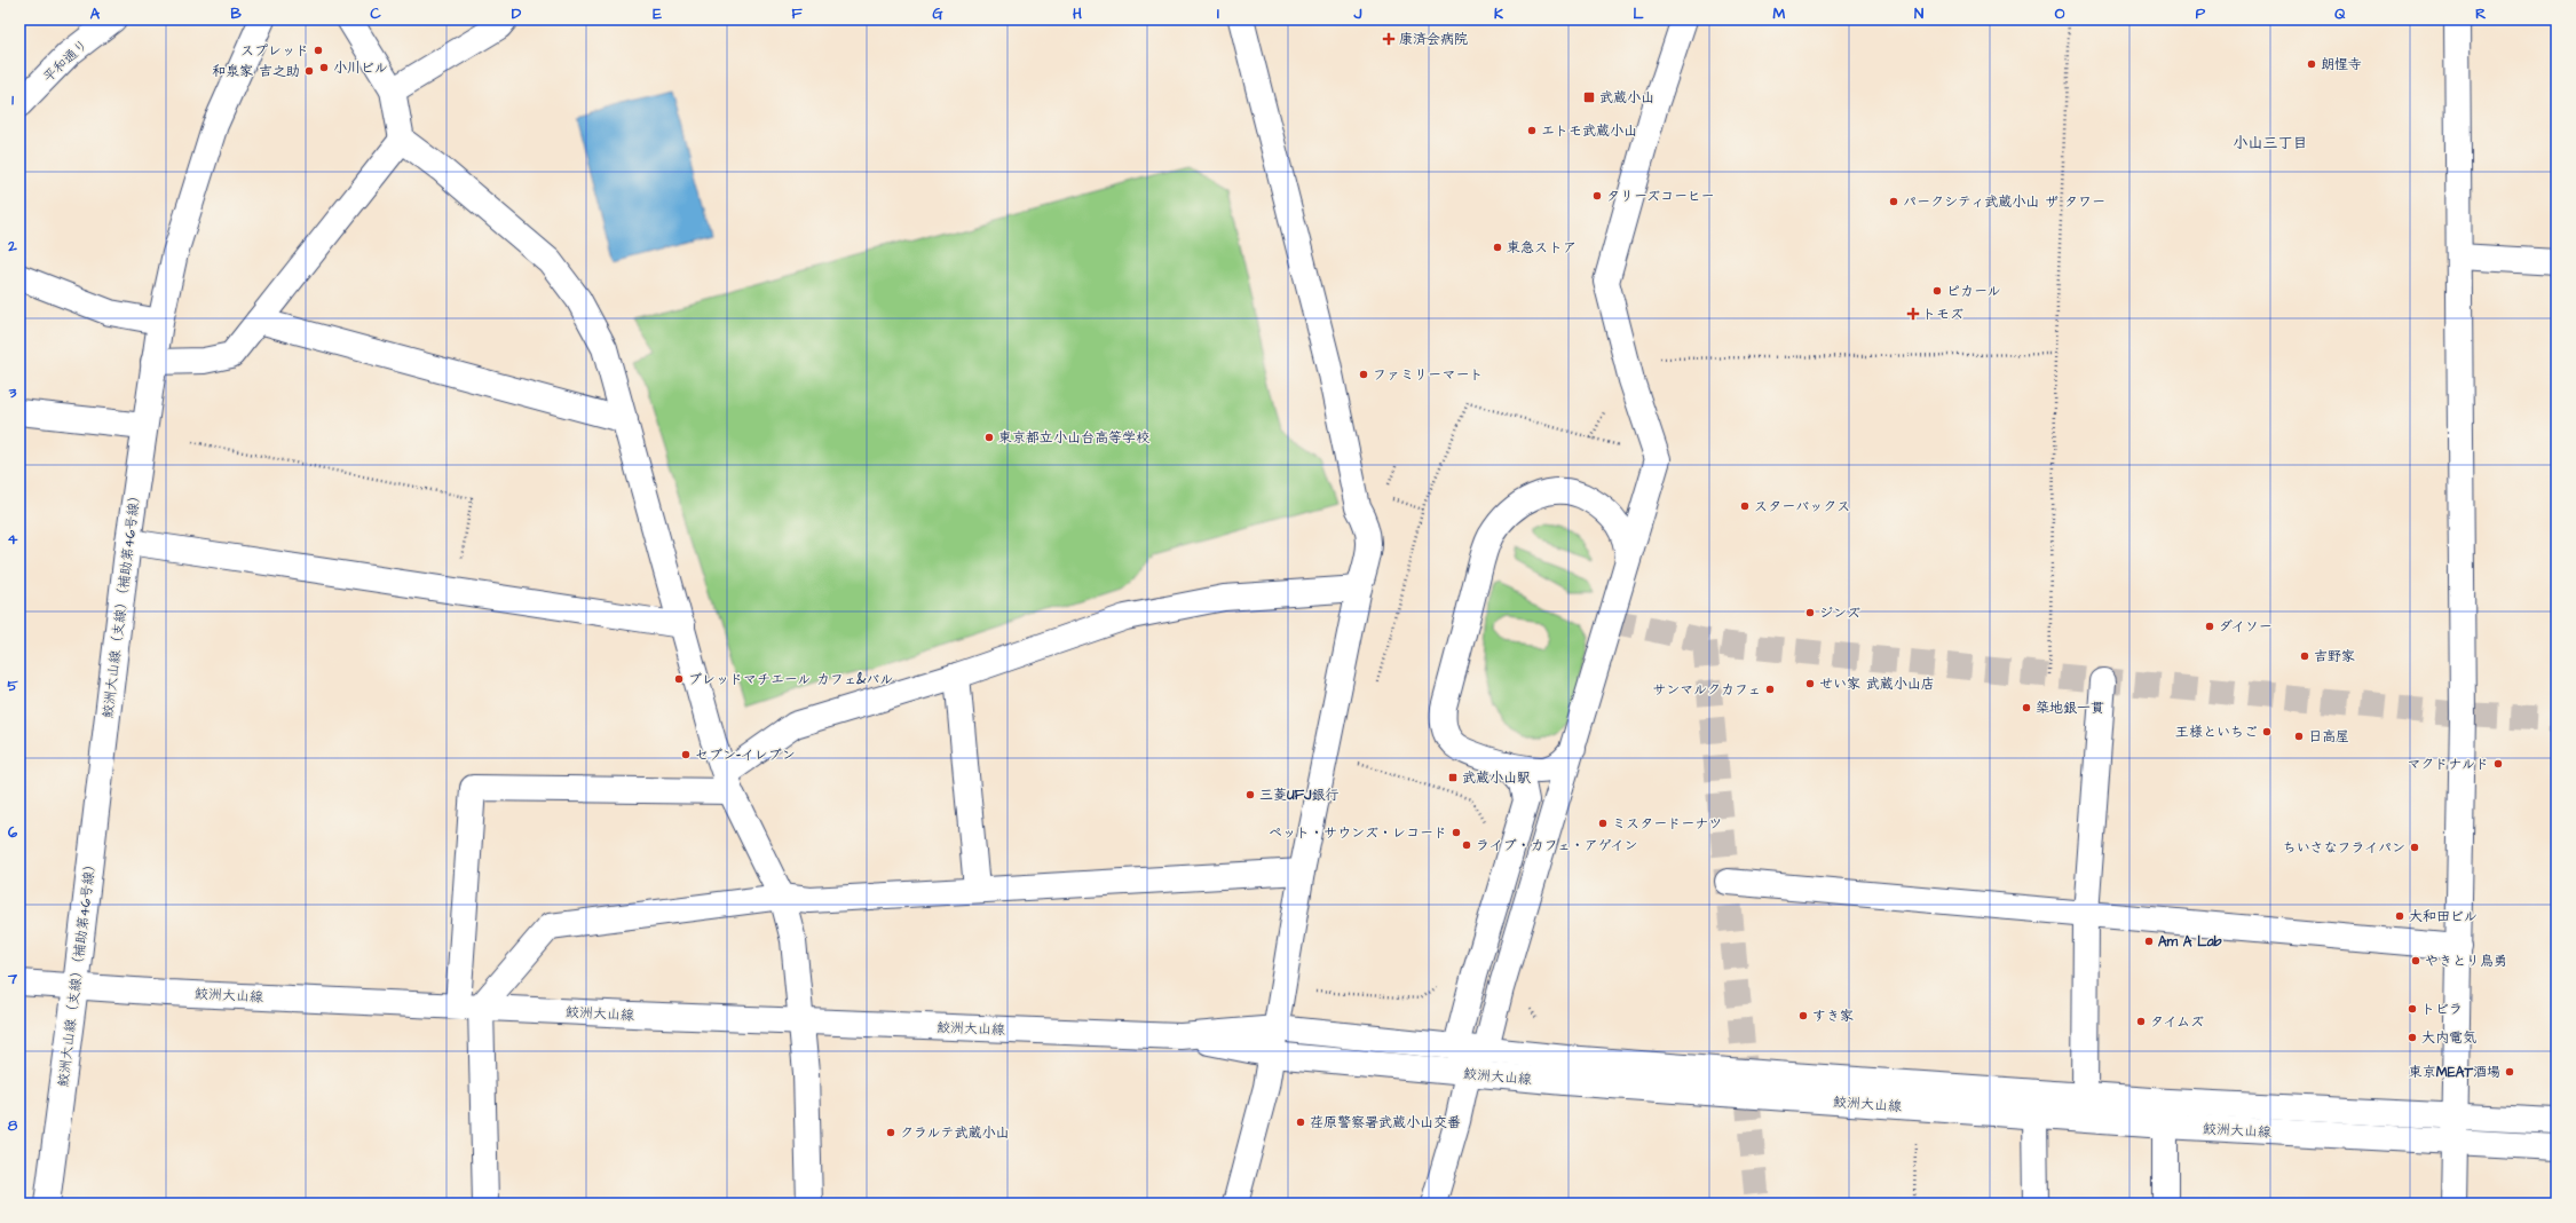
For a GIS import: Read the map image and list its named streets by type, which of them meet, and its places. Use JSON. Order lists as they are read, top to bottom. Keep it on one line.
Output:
{"streets":{"street":["平和通り","鮫洲大山線（支線）（補助第46号線）","鮫洲大山線"]},"crossings":[["鮫洲大山線（支線）（補助第46号線）","鮫洲大山線"]],"districts":["小山三丁目"],"places":{"health":["康済会病院","トモズ"],"other":["スプレッド","朗惺寺","小川ビル","和泉家 吉之助","エトモ武蔵小山","タリーズコーヒー","パークシティ武蔵小山 ザ タワー","東急ストア","ピカール","ファミリーマート","東京都立小山台高等学校","スターバックス","ジンズ","ダイソー","吉野家","ブレッドマチエール カフェ&バル","せい家 武蔵小山店","サンマルクカフェ","築地銀一貫","王様といちご","日高屋","セブン-イレブン","マクドナルド","三菱UFJ銀行","ミスタードーナツ","ペット・サウンズ・レコード","ライブ・カフェ・アゲイン","ちいさなフライパン","大和田ビル","Am A Lab","やきとり鳥勇","トビラ","すき家","タイムズ","大内電気","東京MEAT酒場","荏原警察署武蔵小山交番","クラルテ武蔵小山"],"transit":["武蔵小山","武蔵小山駅"]},"grid":{"columns":["A","B","C","D","E","F","G","H","I","J","K","L","M","N","O","P","Q","R"],"rows":["1","2","3","4","5","6","7","8"]}}
